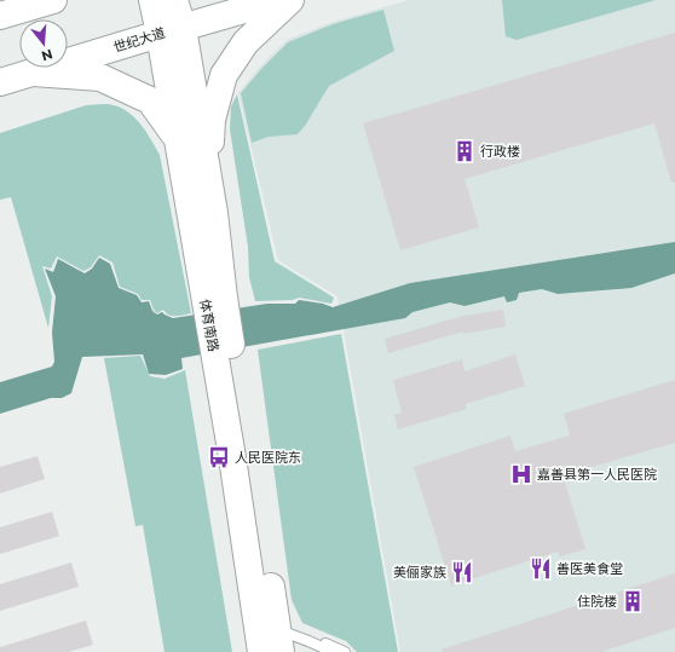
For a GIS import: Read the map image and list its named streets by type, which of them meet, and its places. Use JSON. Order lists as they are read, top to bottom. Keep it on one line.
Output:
{"streets":{"main road":["世纪大道","体育南路"]},"crossings":[["世纪大道","体育南路"]],"places":{"building":["行政楼","住院楼"],"bus stop":["人民医院东"],"hospital":["嘉善县第一人民医院"],"restaurant":["善医美食堂","美俪家族"]},"north":"bottom"}
